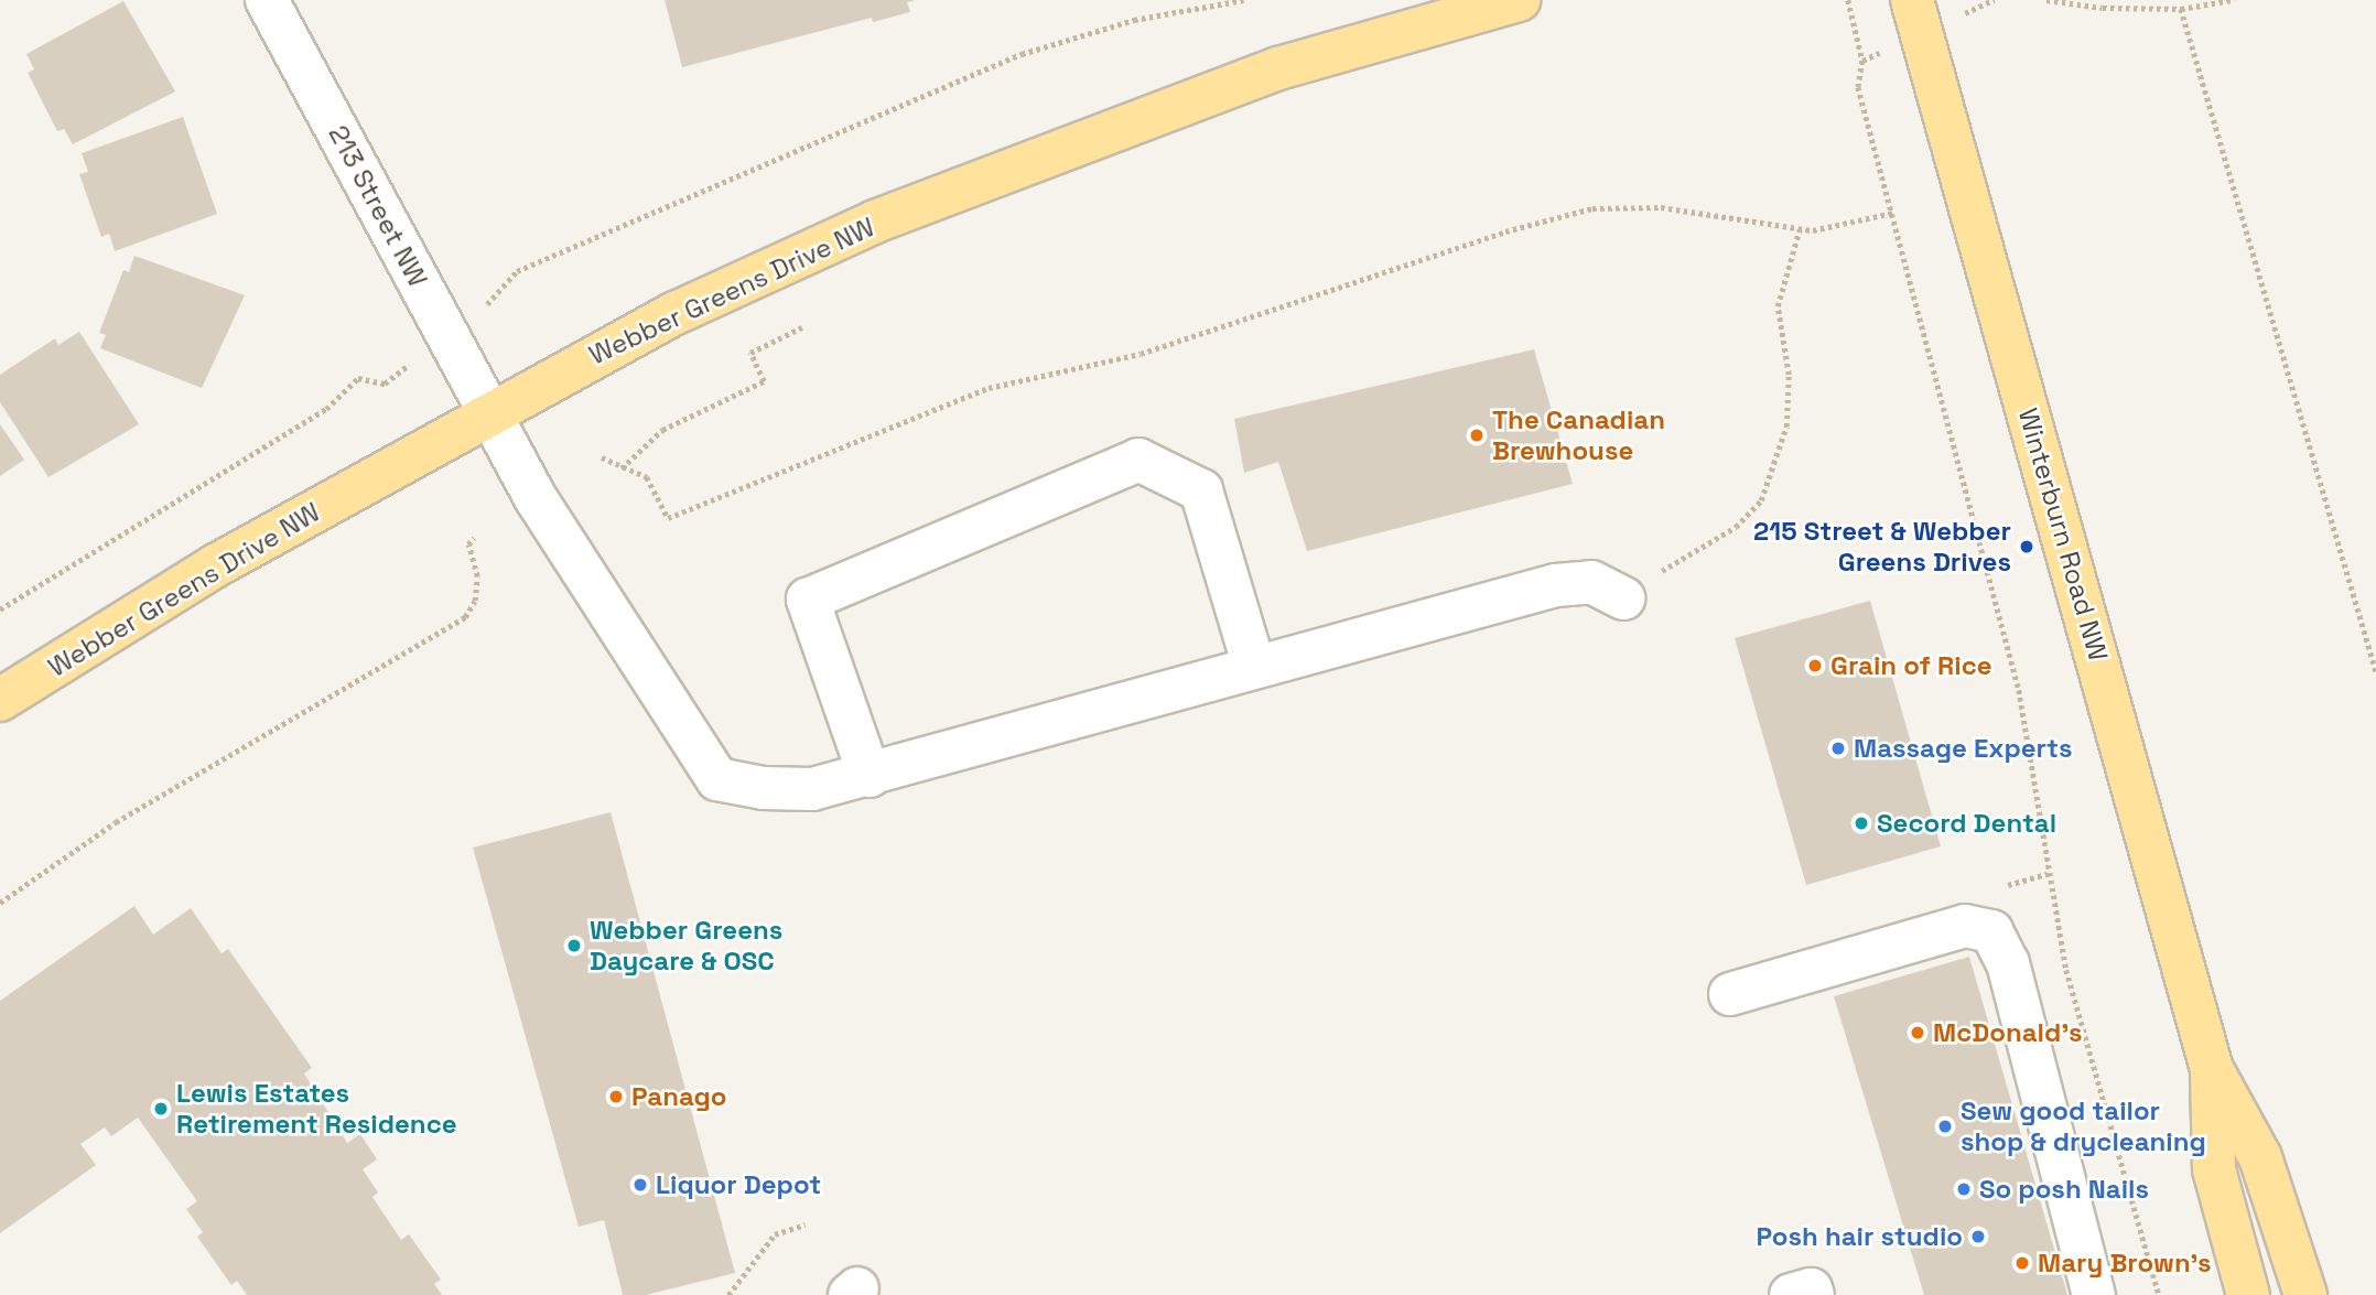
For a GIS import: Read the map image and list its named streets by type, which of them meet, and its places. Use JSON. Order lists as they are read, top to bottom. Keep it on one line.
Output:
{"streets":{"main road":["Webber Greens Drive NW","Winterburn Road NW"],"street":["213 Street NW"]},"crossings":[["213 Street NW","Webber Greens Drive NW"]],"places":["The Canadian Brewhouse","215 Street & Webber Greens Drives","Grain of Rice","Massage Experts","Secord Dental","Webber Greens Daycare & OSC","McDonald's","Panago","Lewis Estates Retirement Residence","Sew good tailor shop & drycleaning","Liquor Depot","So posh Nails","Posh hair studio","Mary Brown's"]}
